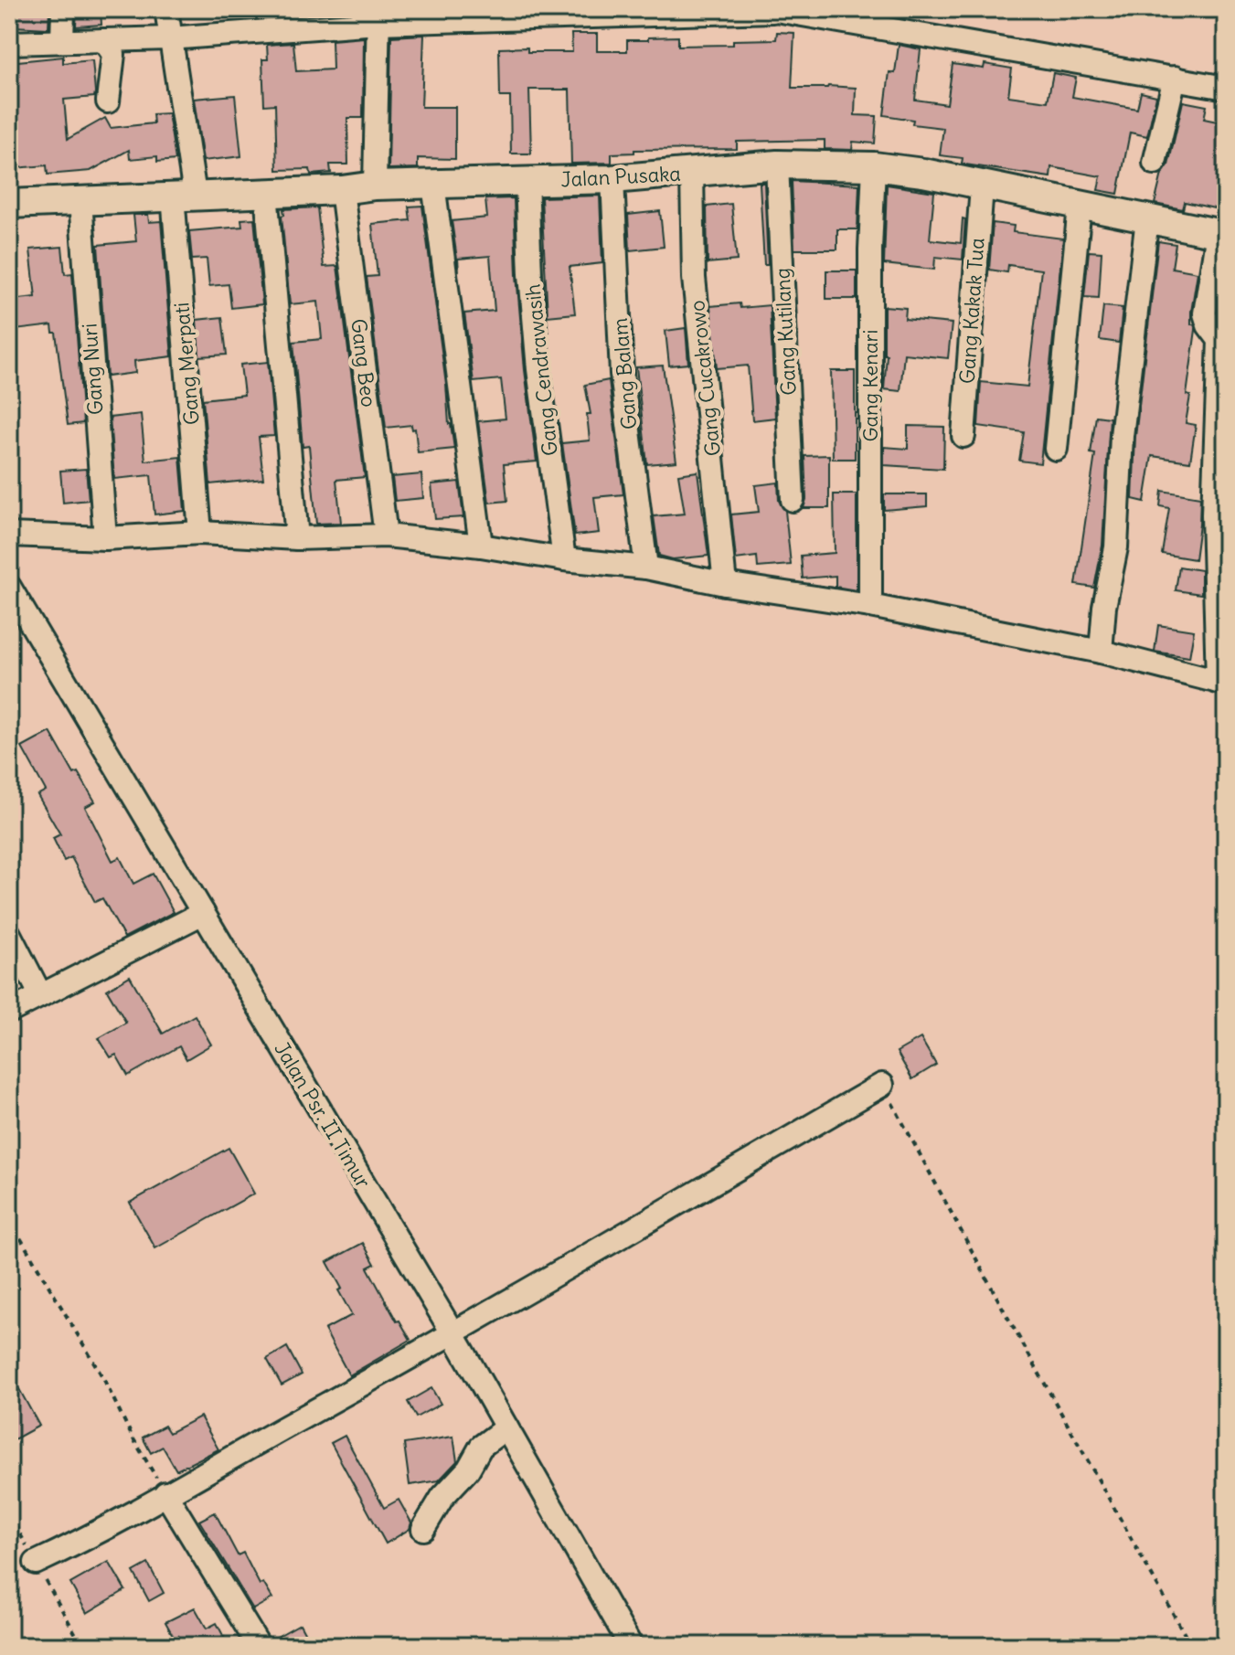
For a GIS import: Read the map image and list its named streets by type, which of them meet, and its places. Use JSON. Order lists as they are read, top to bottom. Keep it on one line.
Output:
{"streets":{"main road":["Jalan Pusaka"],"street":["Gang Kakak Tua","Gang Kutilang","Gang Beo","Gang Merpati","Gang Nuri","Gang Cendrawasih","Gang Balam","Gang Cucakrowo","Gang Kenari","Jalan Psr. II Timur"]},"crossings":[["Jalan Pusaka","Gang Kakak Tua"],["Jalan Pusaka","Gang Kutilang"],["Jalan Pusaka","Gang Beo"],["Jalan Pusaka","Gang Merpati"],["Jalan Pusaka","Gang Nuri"],["Jalan Pusaka","Gang Cendrawasih"],["Jalan Pusaka","Gang Balam"],["Jalan Pusaka","Gang Cucakrowo"],["Jalan Pusaka","Gang Kenari"]]}
